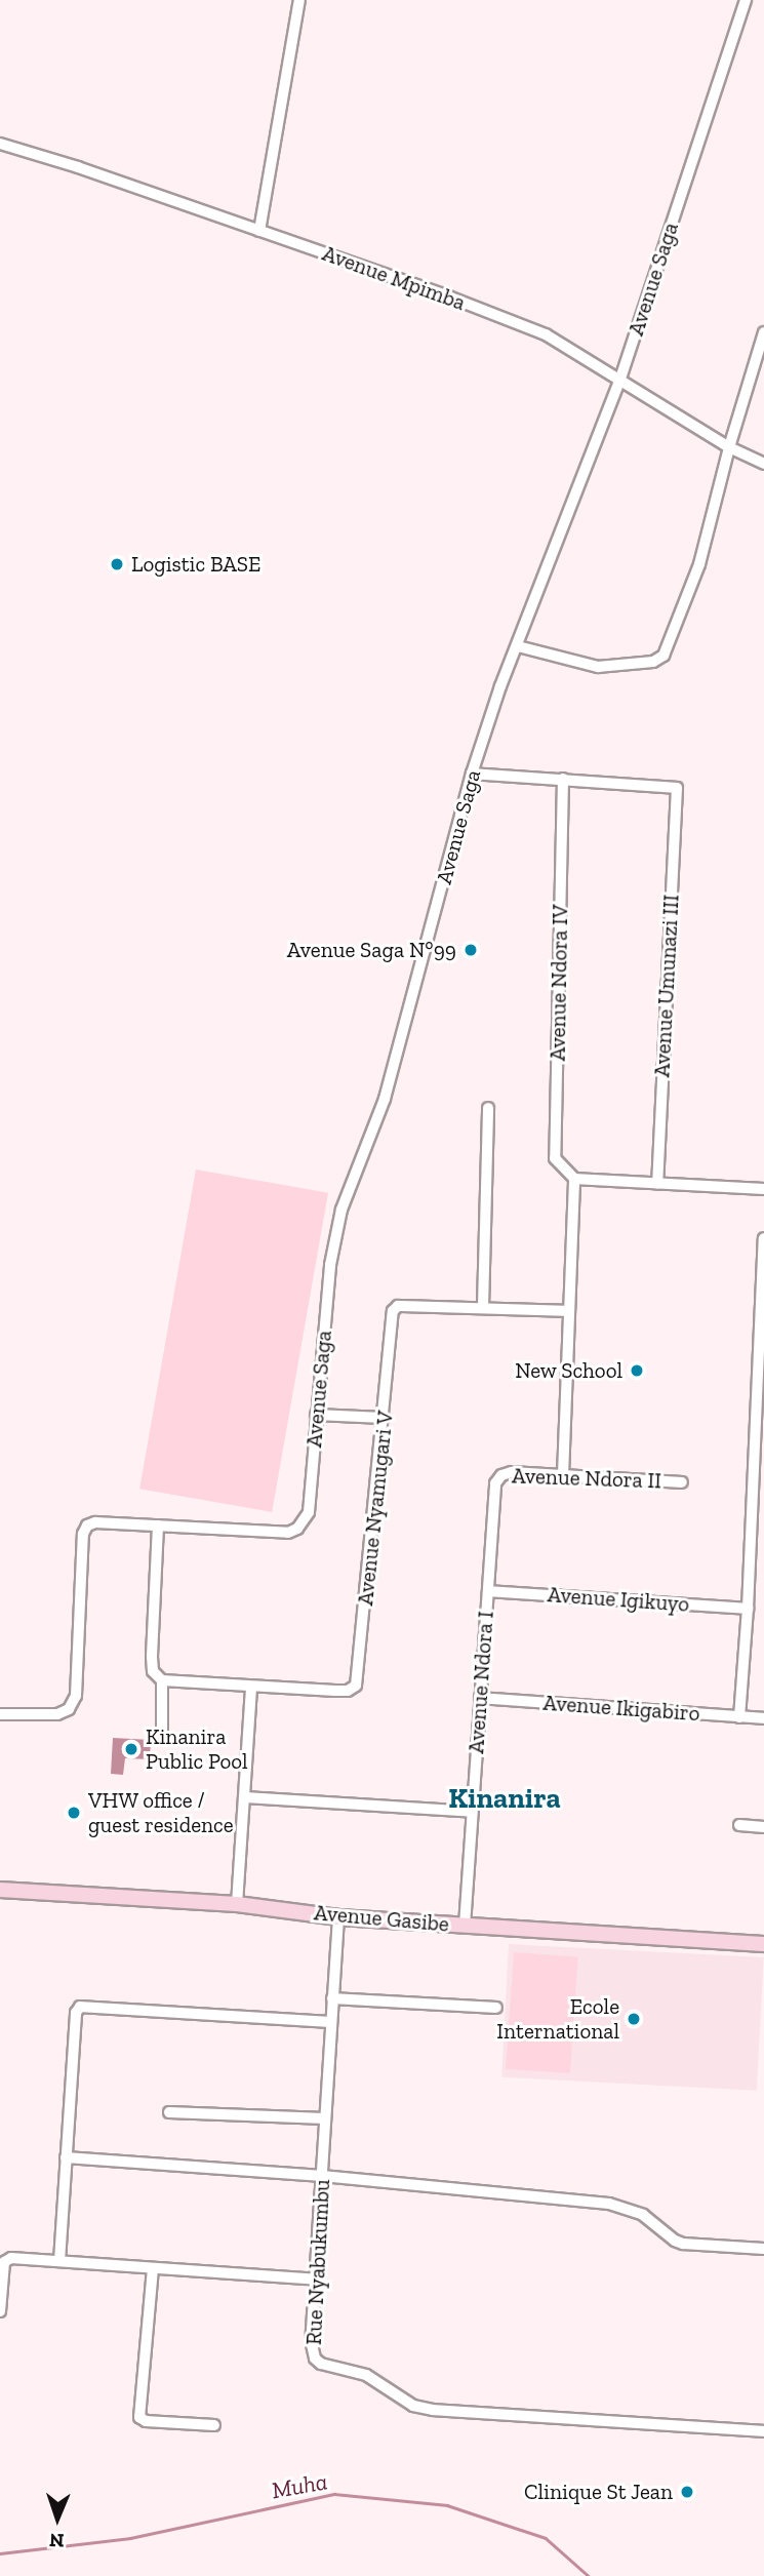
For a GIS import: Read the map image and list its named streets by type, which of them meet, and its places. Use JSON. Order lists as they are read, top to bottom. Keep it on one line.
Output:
{"streets":{"street":["Avenue Mpimba","Avenue Saga","Avenue Ndora IV","Avenue Umunazi III","Avenue Ndora II","Avenue Nyamugari V","Avenue Igikuyo","Avenue Ndora I","Avenue Ikigabiro","Avenue Gasibe","Rue Nyabukumbu"]},"crossings":[["Avenue Mpimba","Avenue Saga"],["Avenue Ndora IV","Avenue Umunazi III"],["Avenue Ndora II","Avenue Ndora I"],["Avenue Igikuyo","Avenue Ndora I"],["Avenue Ndora I","Avenue Ikigabiro"],["Avenue Ndora I","Avenue Gasibe"],["Avenue Gasibe","Rue Nyabukumbu"]],"districts":["Kinanira"],"water":["Muha"],"places":["Logistic BASE","Avenue Saga N°99","New School","Kinanira Public Pool","VHW office / guest residence","Ecole International","Clinique St Jean"],"north":"bottom"}
